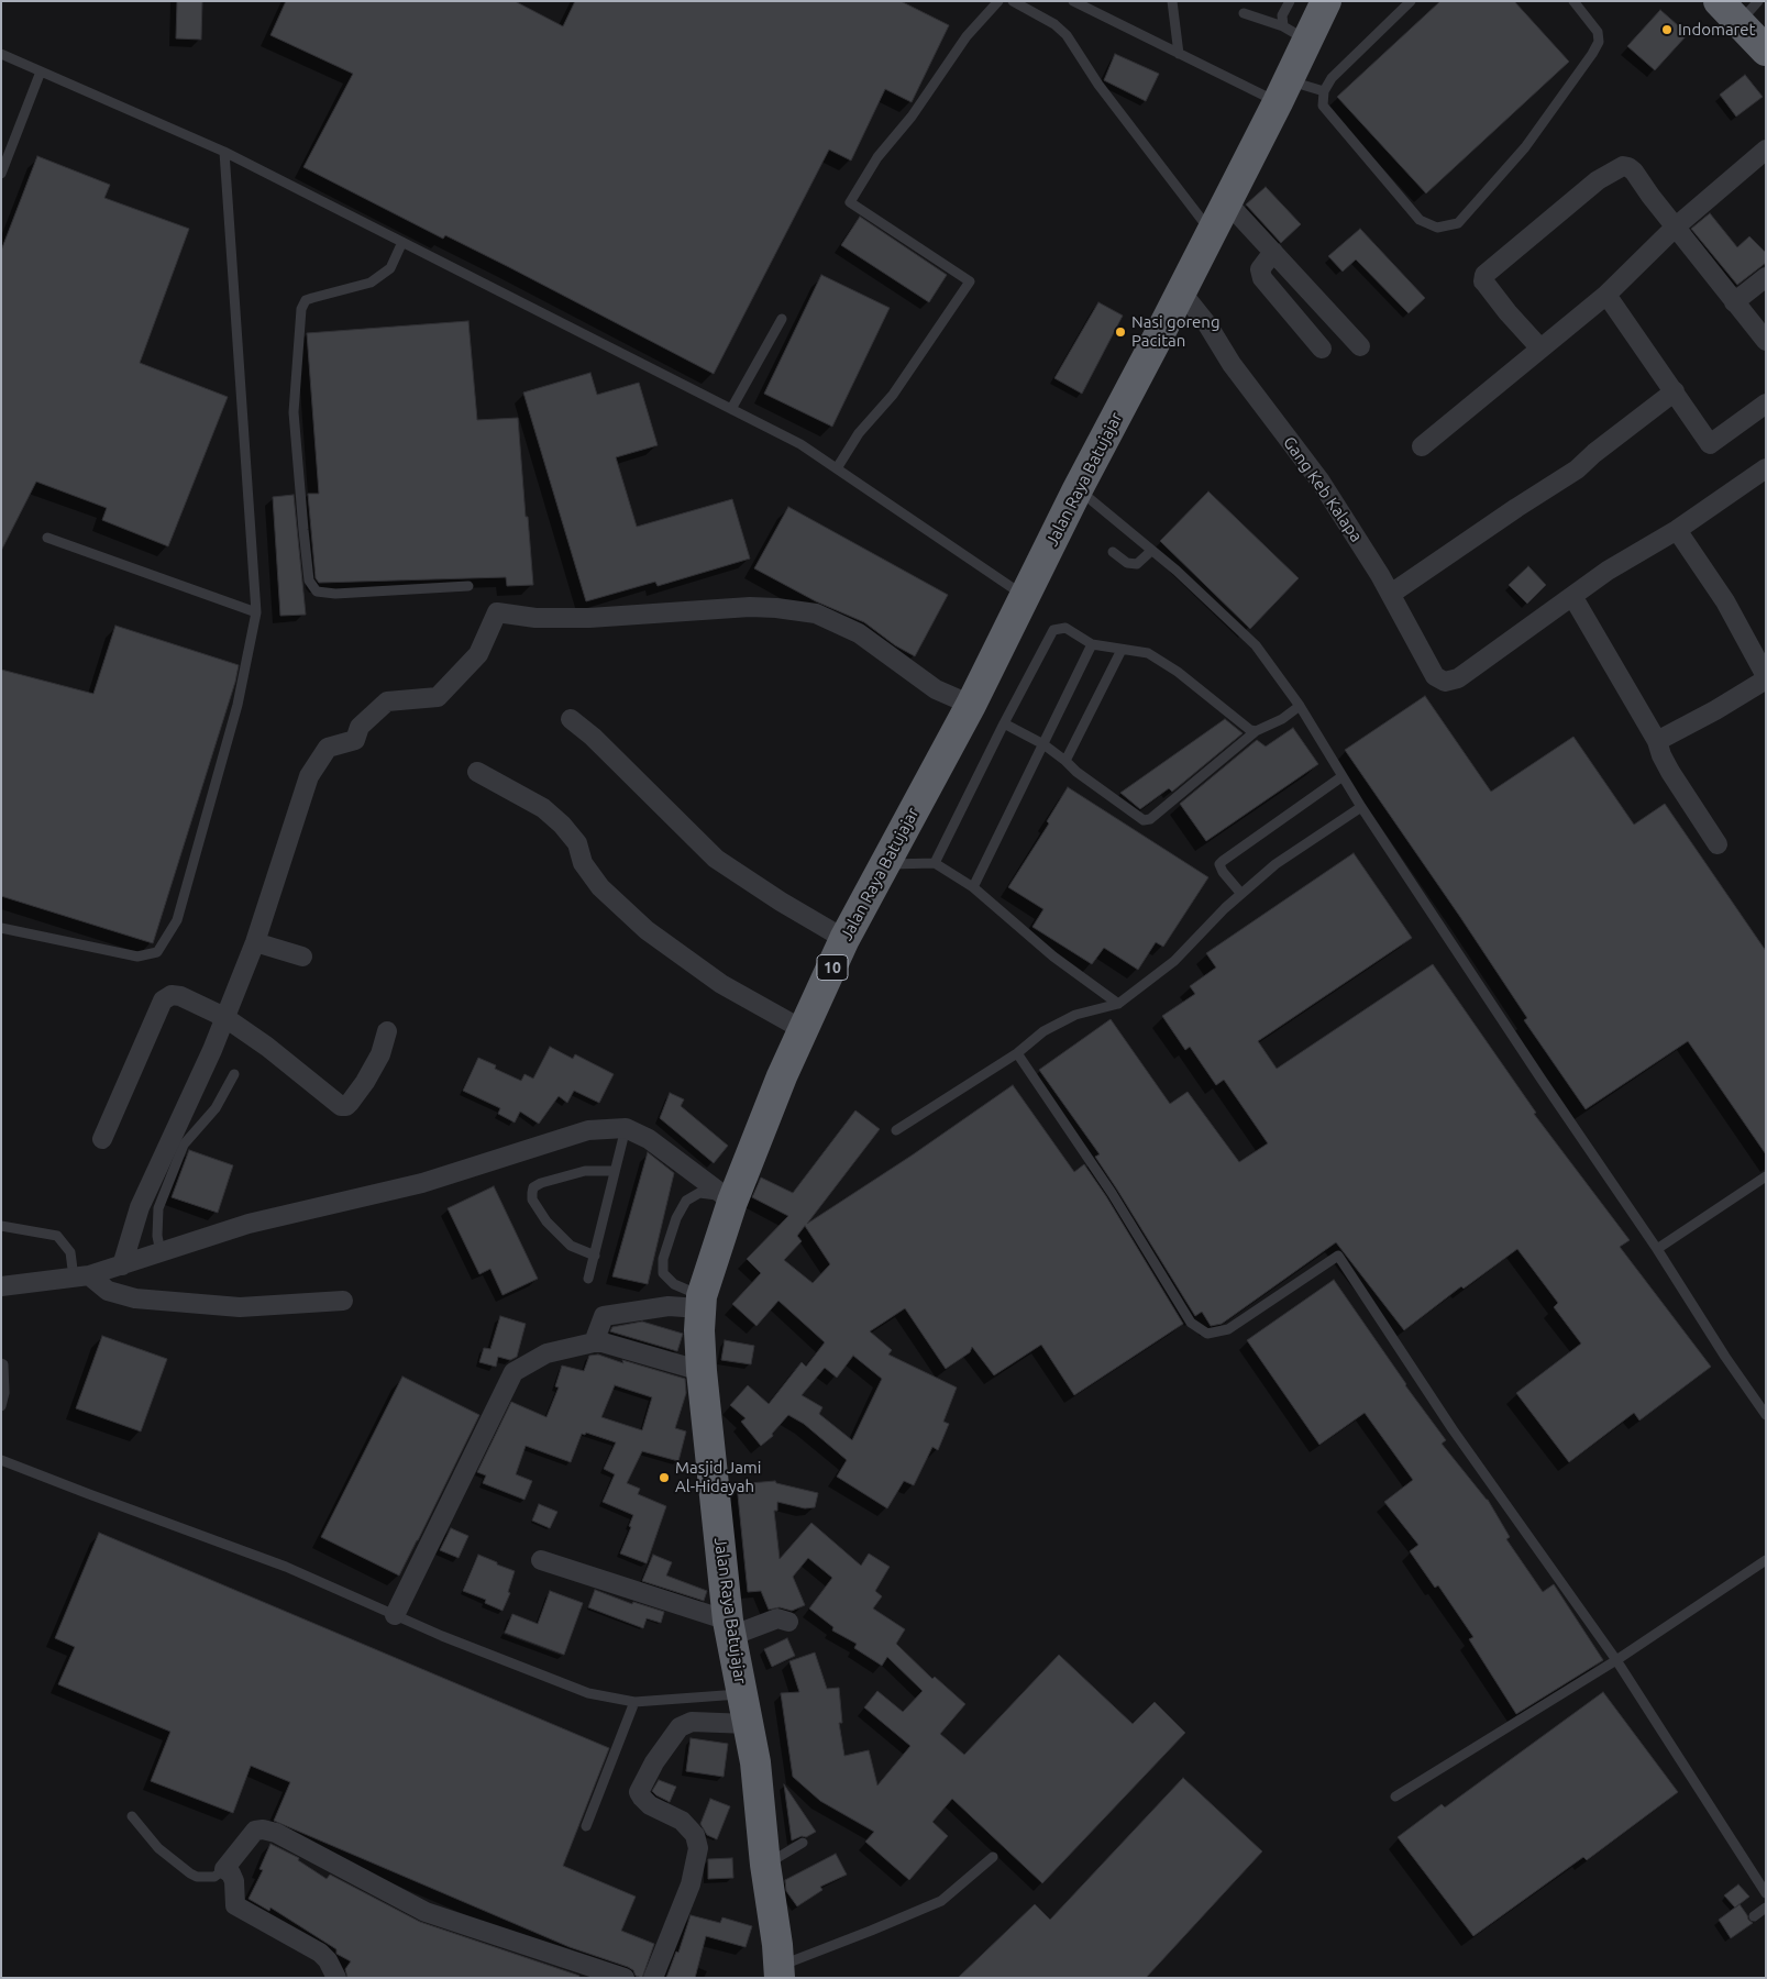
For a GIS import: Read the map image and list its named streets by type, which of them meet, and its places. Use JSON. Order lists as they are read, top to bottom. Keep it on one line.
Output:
{"streets":{"highway":["Jalan Raya Batujajar","10"],"street":["Gang Keb Kalapa"]},"crossings":[["Jalan Raya Batujajar","Gang Keb Kalapa"]],"places":["Indomaret","Nasi goreng Pacitan","Masjid Jami Al-Hidayah"]}
